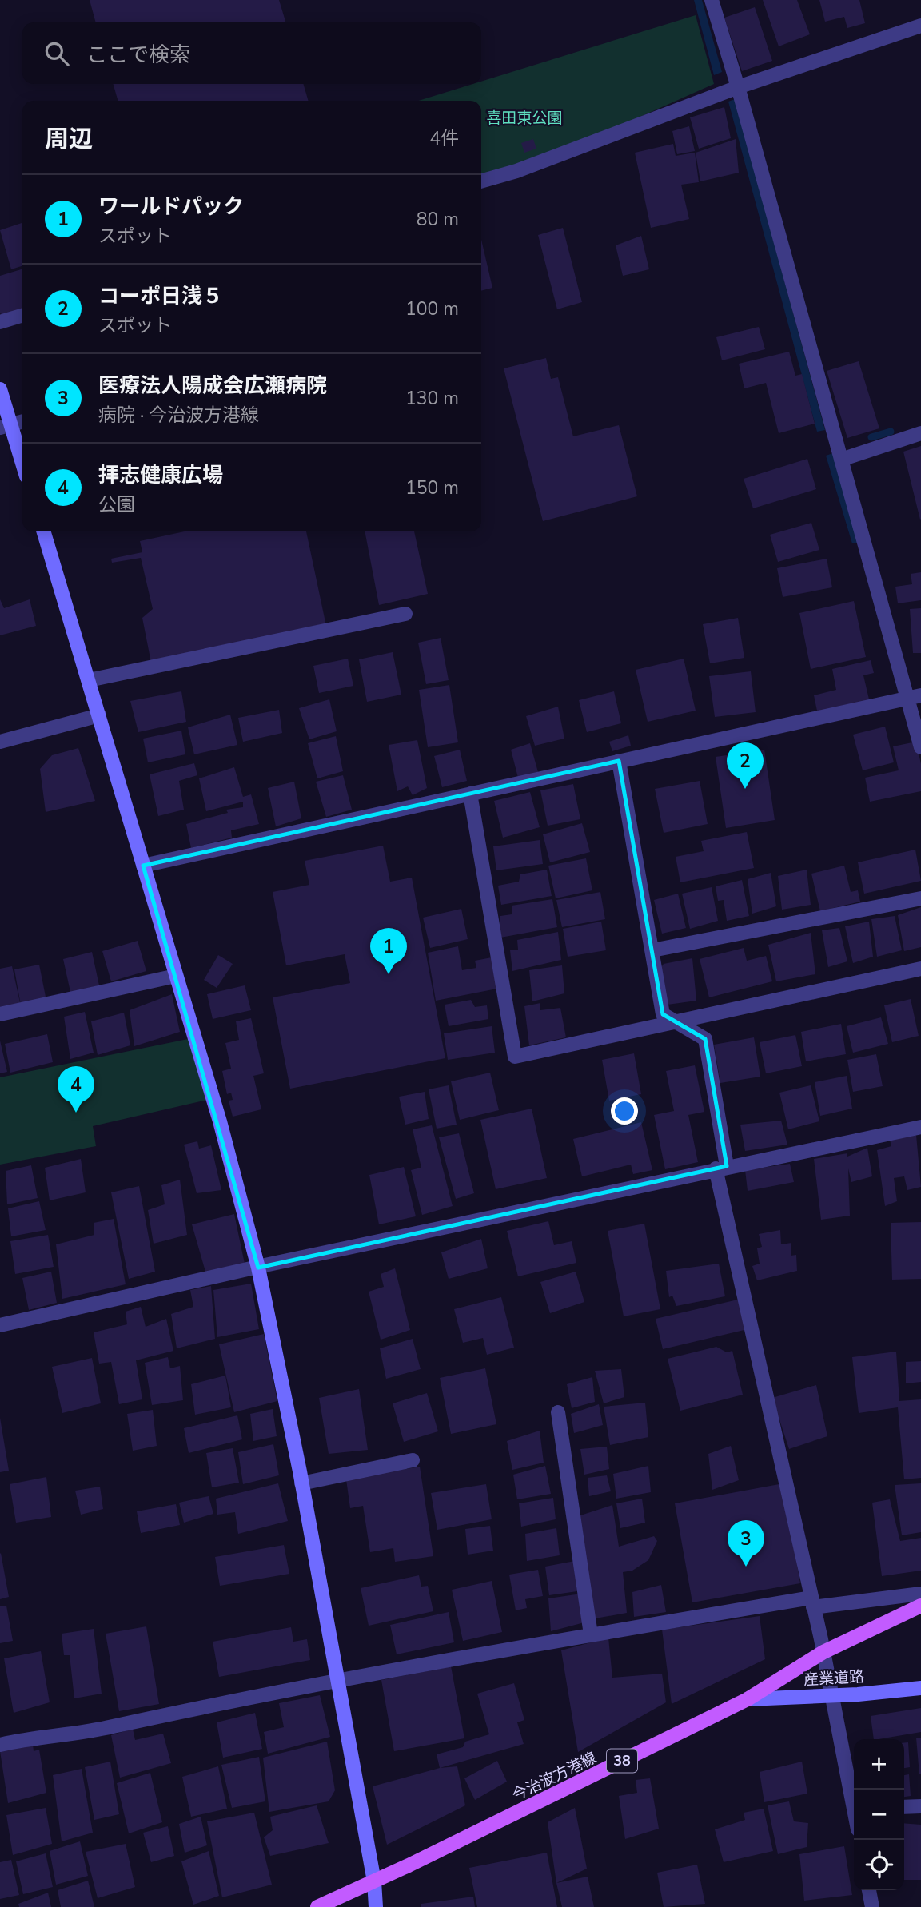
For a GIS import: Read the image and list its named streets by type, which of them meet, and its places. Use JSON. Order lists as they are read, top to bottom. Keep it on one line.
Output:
{"streets":{"main road":["38","今治波方港線"],"street":["産業道路"]},"crossings":[["産業道路","今治波方港線"]],"parks":["喜田東公園"],"page":{"search":"ここで検索","heading":["周辺","4件"],"list":[{"mark":"1","name":"ワールドパック","note":"スポット","value":"80 m"},{"mark":"2","name":"コーポ日浅５","note":"スポット","value":"100 m"},{"mark":"3","name":"医療法人陽成会広瀬病院","note":"病院 · 今治波方港線","value":"130 m"},{"mark":"4","name":"拝志健康広場","note":"公園","value":"150 m"}],"pins":["2","1","4","3"],"map_buttons":["+","−"]}}
